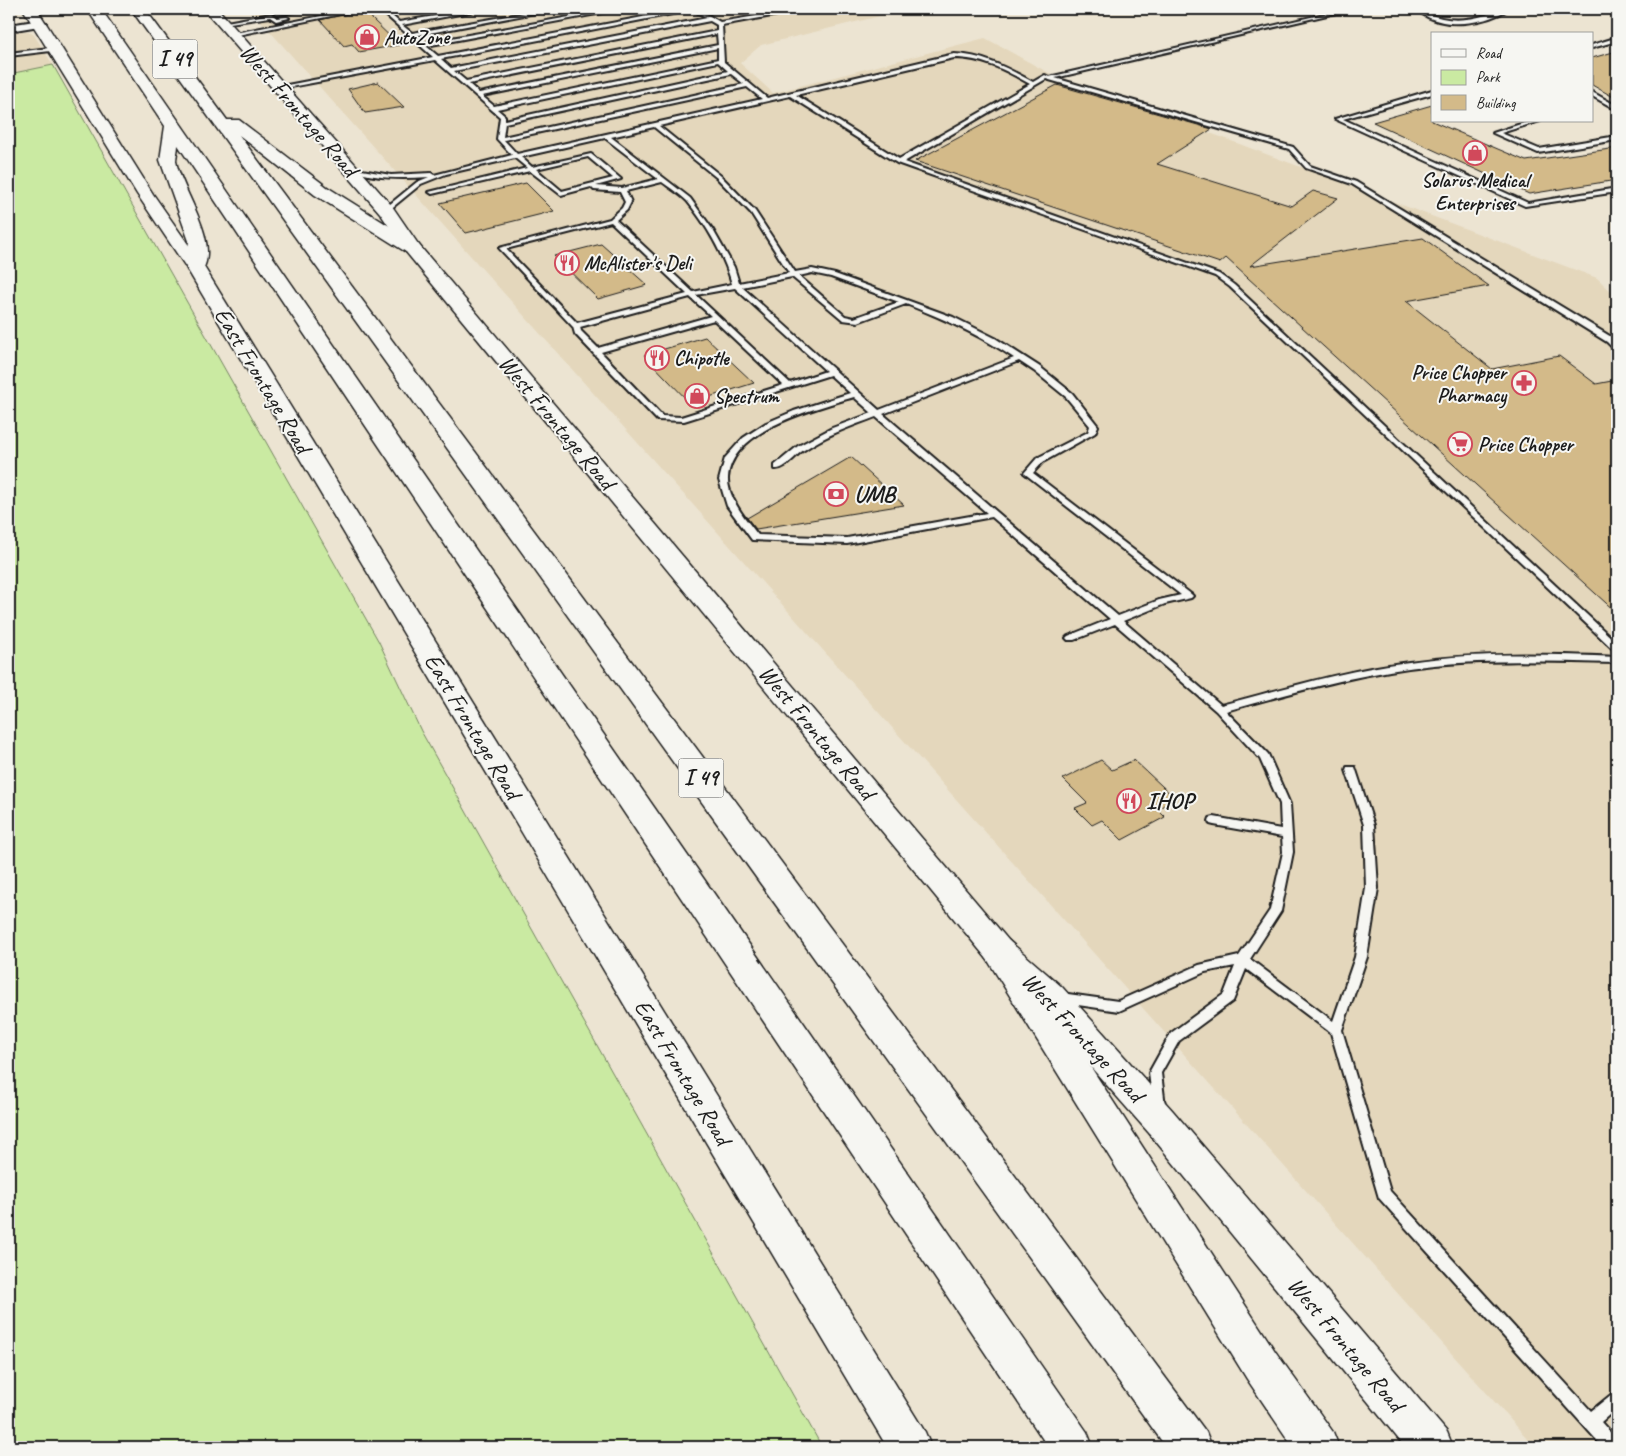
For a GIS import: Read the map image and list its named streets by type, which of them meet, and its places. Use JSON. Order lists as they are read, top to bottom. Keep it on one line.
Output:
{"streets":{"main road":["I 49","West Frontage Road","East Frontage Road"]},"places":{"shop":["AutoZone","Solarus Medical Enterprises","Spectrum"],"restaurant":["McAlister's Deli","Chipotle","IHOP"],"pharmacy":["Price Chopper Pharmacy"],"supermarket":["Price Chopper"],"bank":["UMB"]},"legend":["Road","Park","Building"]}
